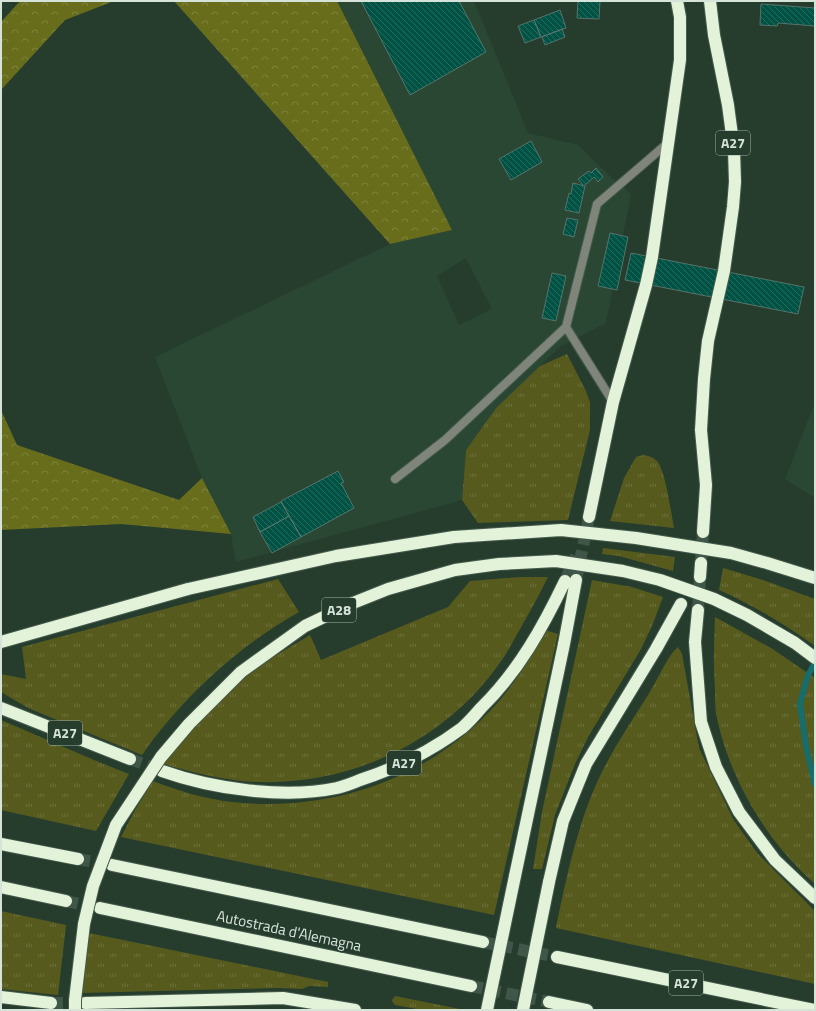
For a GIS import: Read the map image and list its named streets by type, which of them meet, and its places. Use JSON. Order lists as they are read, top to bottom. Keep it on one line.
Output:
{"streets":{"highway":["A27","A28","Autostrada d'Alemagna"]}}
